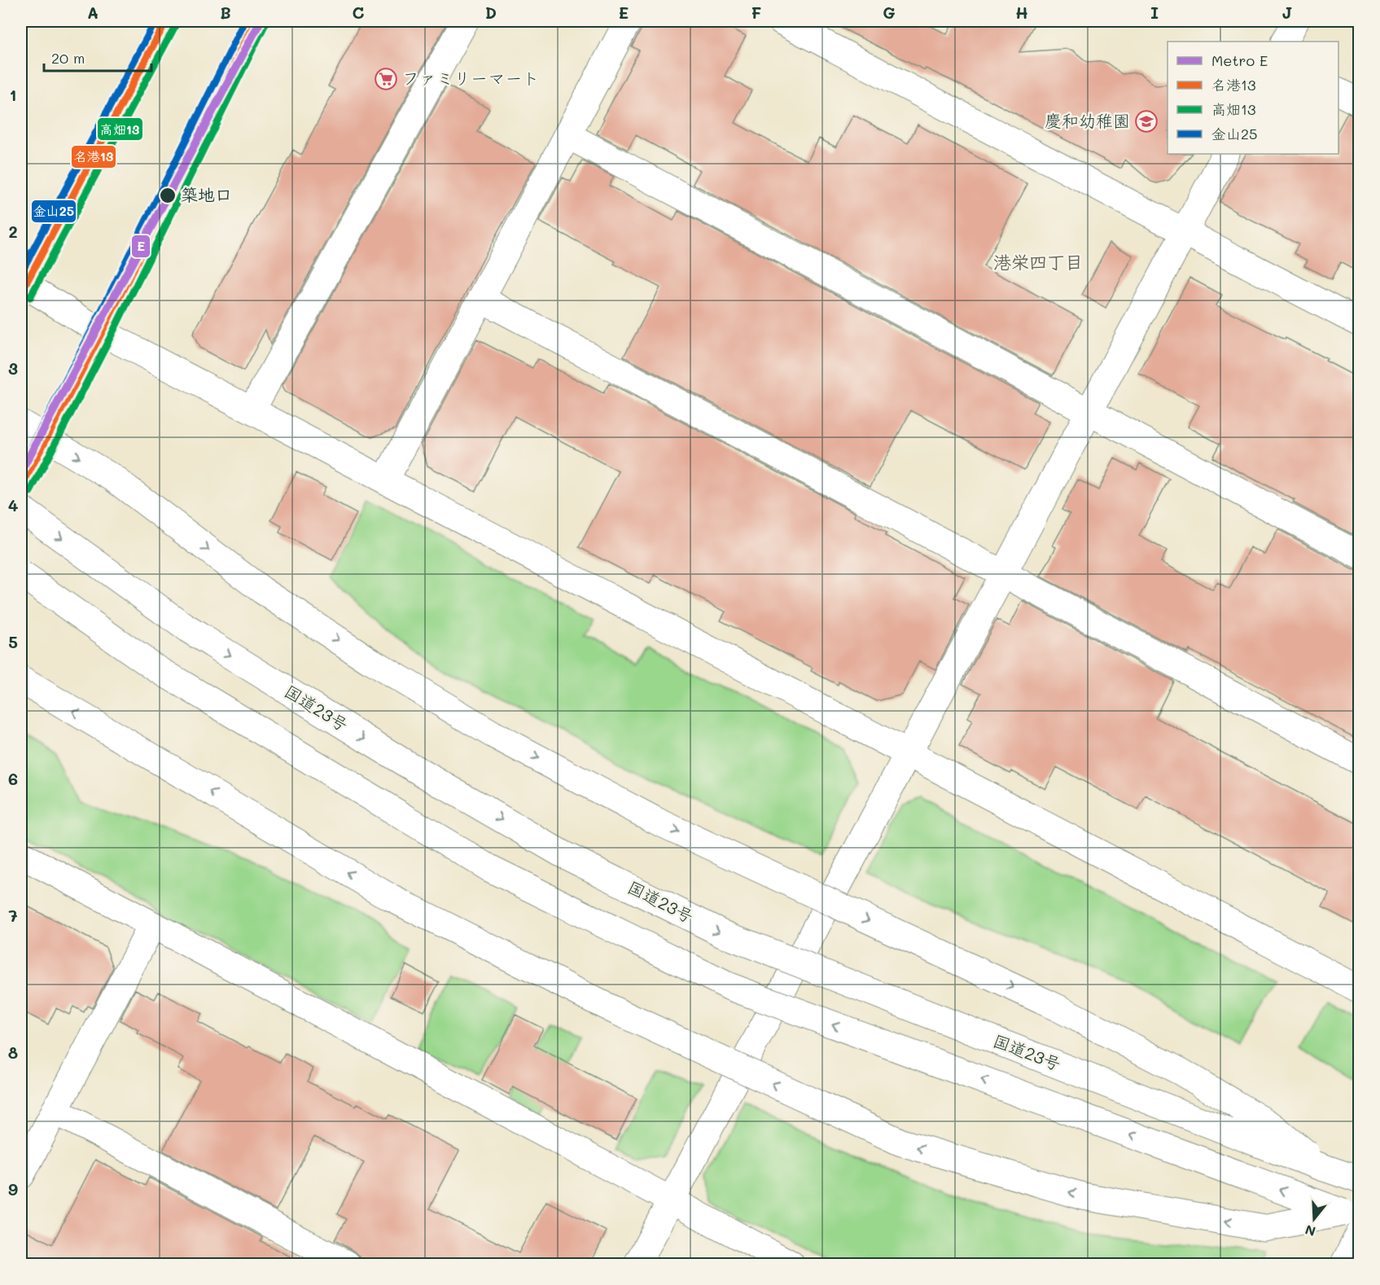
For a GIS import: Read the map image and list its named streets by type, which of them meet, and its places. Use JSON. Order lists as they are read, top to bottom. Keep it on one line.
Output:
{"streets":{"main road":["国道23号"]},"districts":["港栄四丁目"],"places":{"supermarket":["ファミリーマート"],"school or university":["慶和幼稚園"],"other":["築地口"]},"lines":["metro line E","transit line 名港13","transit line 金山25","transit line 高畑13"],"legend":["Metro E","名港13","高畑13","金山25"],"scale_bar":"20 m","north":"bottom","grid":{"columns":["A","B","C","D","E","F","G","H","I","J"],"rows":["1","2","3","4","5","6","7","8","9"]}}
